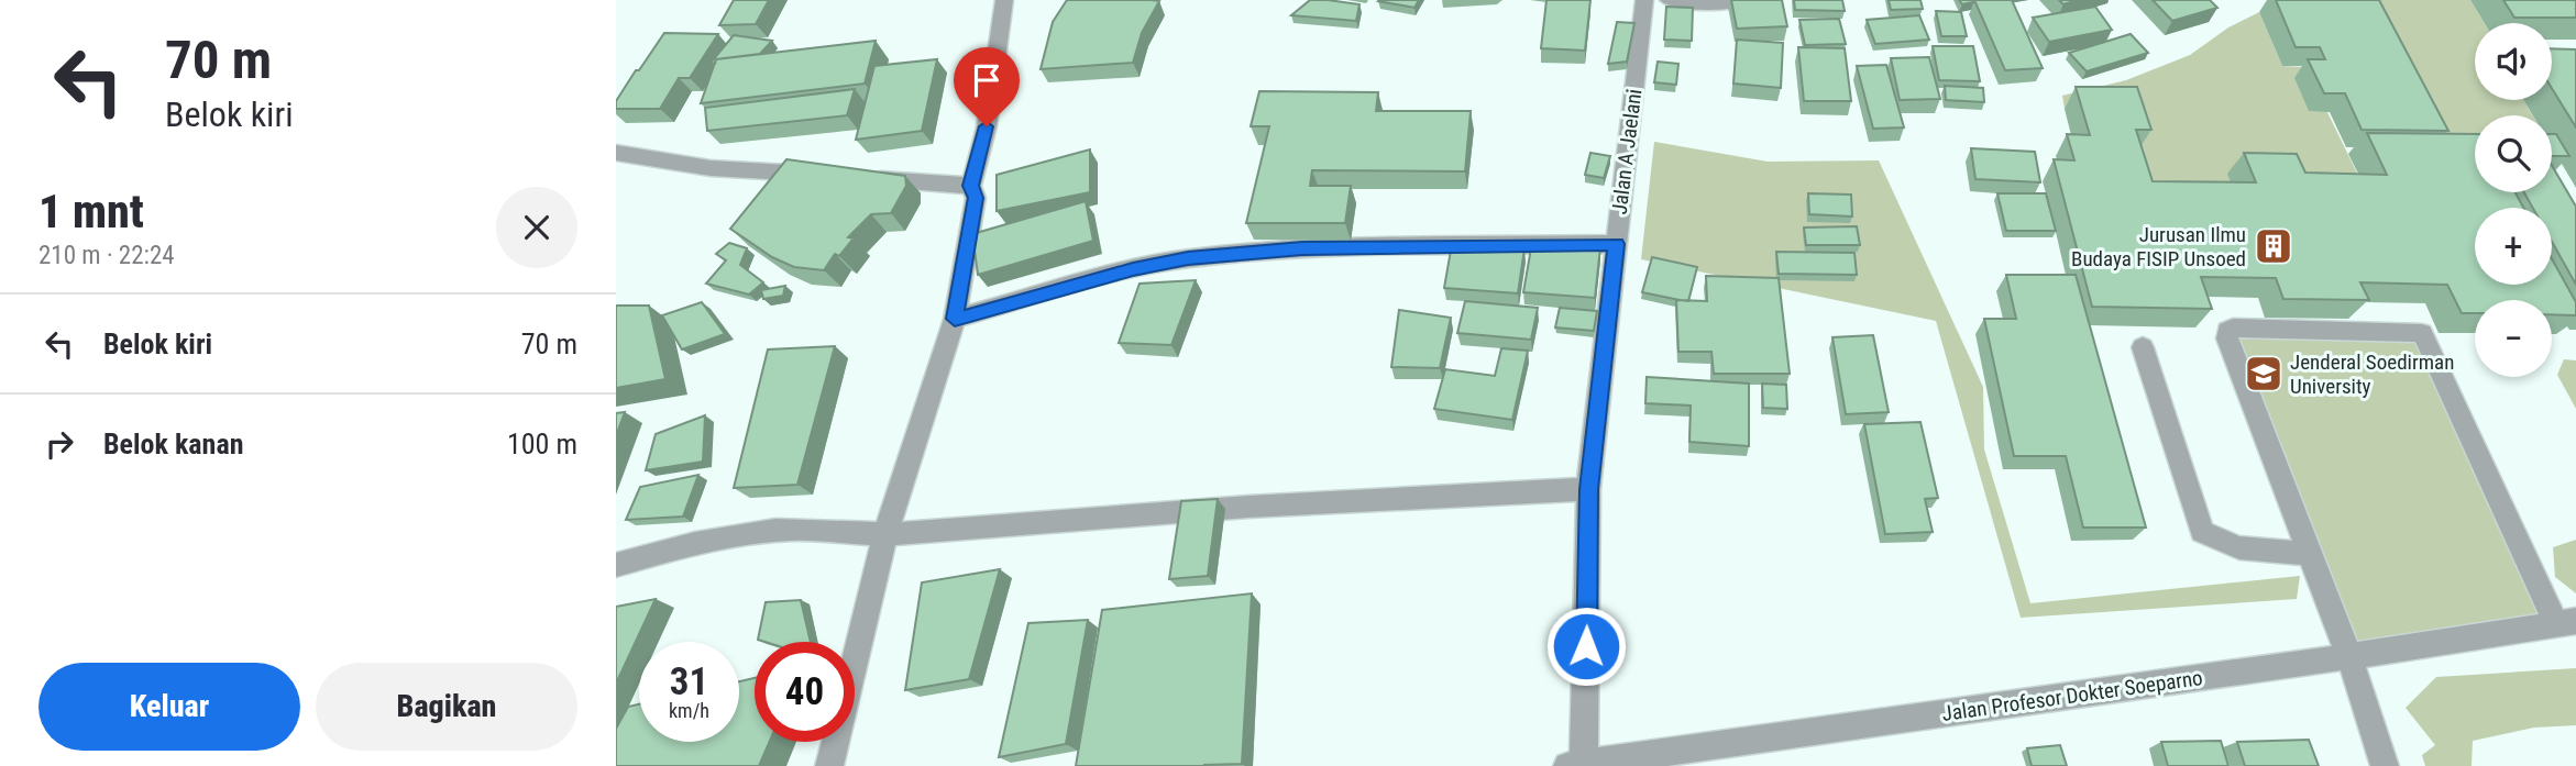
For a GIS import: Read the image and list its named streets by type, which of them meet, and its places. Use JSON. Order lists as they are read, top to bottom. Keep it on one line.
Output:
{"streets":{"street":["Jalan A Jaelani","Jalan Profesor Dokter Soeparno"]},"crossings":[["Jalan A Jaelani","Jalan Profesor Dokter Soeparno"]],"places":{"building":["Jurusan Ilmu Budaya FISIP Unsoed"],"school or university":["Jenderal Soedirman University"]},"page":{"turn":["70 m","Belok kiri"],"map_buttons":["+","−"],"heading":["1 mnt","210 m · 22:24"],"list":[{"name":"Belok kiri","value":"70 m"},{"name":"Belok kanan","value":"100 m"}],"speed":"31 km/h","limit":"40","buttons":["Keluar","Bagikan"]}}
